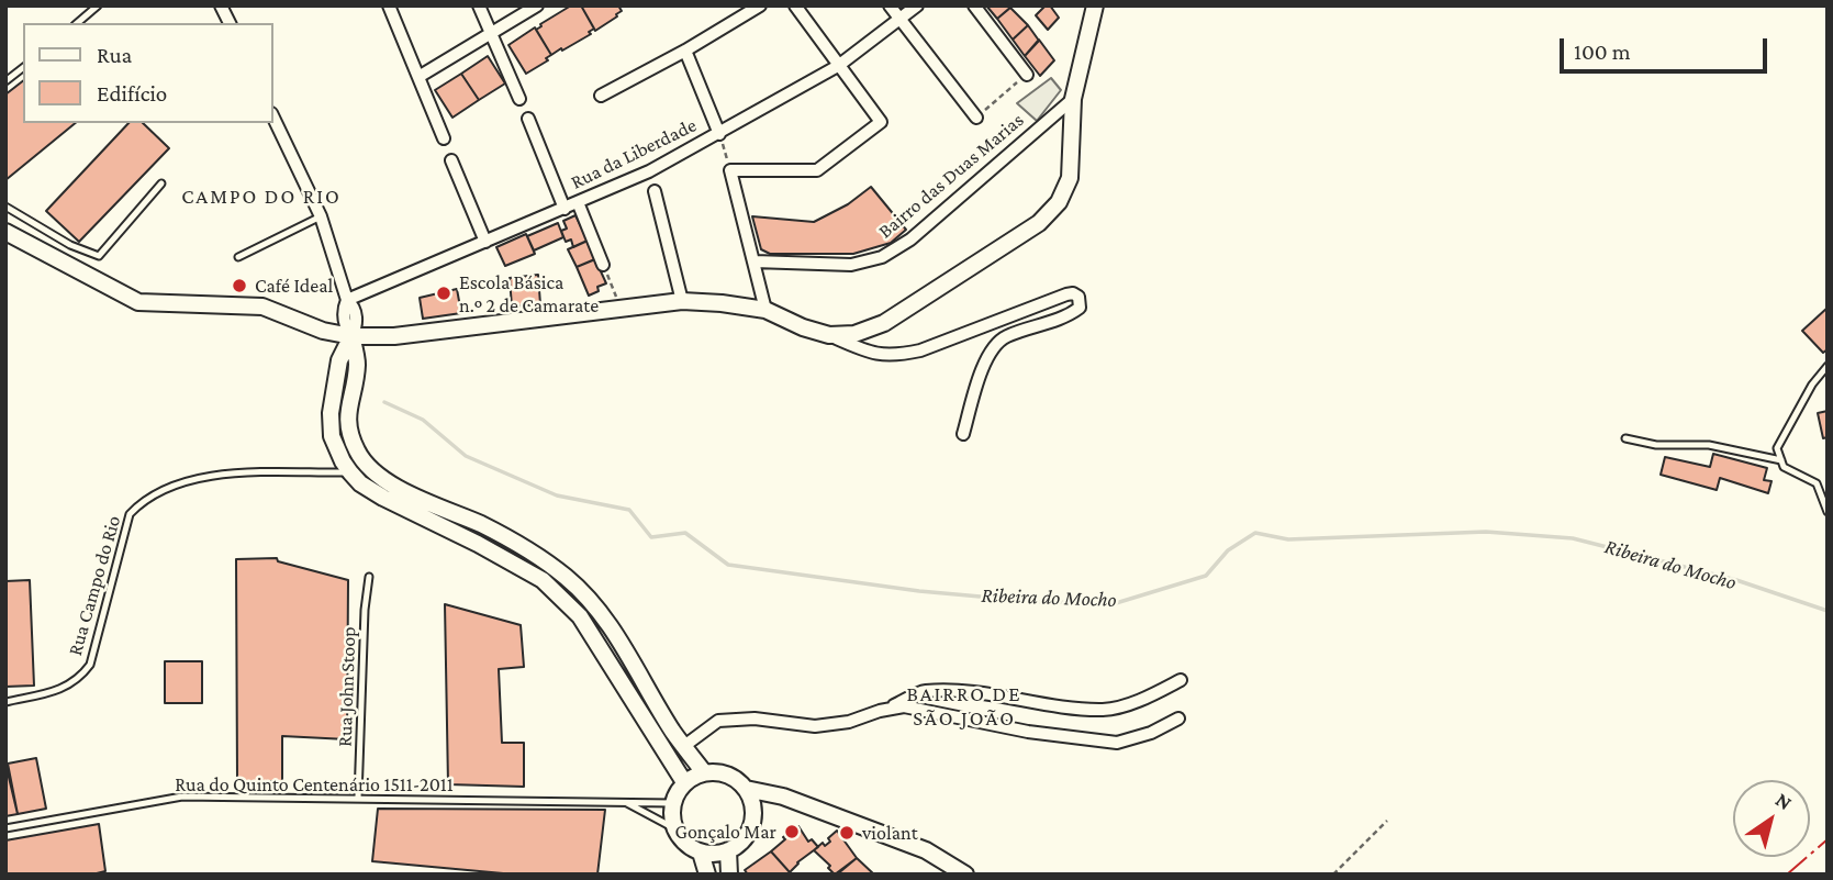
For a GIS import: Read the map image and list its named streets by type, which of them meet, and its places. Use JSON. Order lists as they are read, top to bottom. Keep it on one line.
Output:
{"streets":{"street":["Rua da Liberdade","Bairro das Duas Marias"],"lane":["Rua Campo do Rio","Rua John Stoop","Rua do Quinto Centenário 1511-2011"]},"crossings":[["Rua John Stoop","Rua do Quinto Centenário 1511-2011"]],"districts":["CAMPO DO RIO","BAIRRO DE SÃO JOÃO"],"water":["Ribeira do Mocho"],"places":["Café Ideal","Escola Básica n.º 2 de Camarate","Gonçalo Mar","violant"],"legend":["Rua","Edifício"],"scale_bar":"100 m","north":"top right"}
